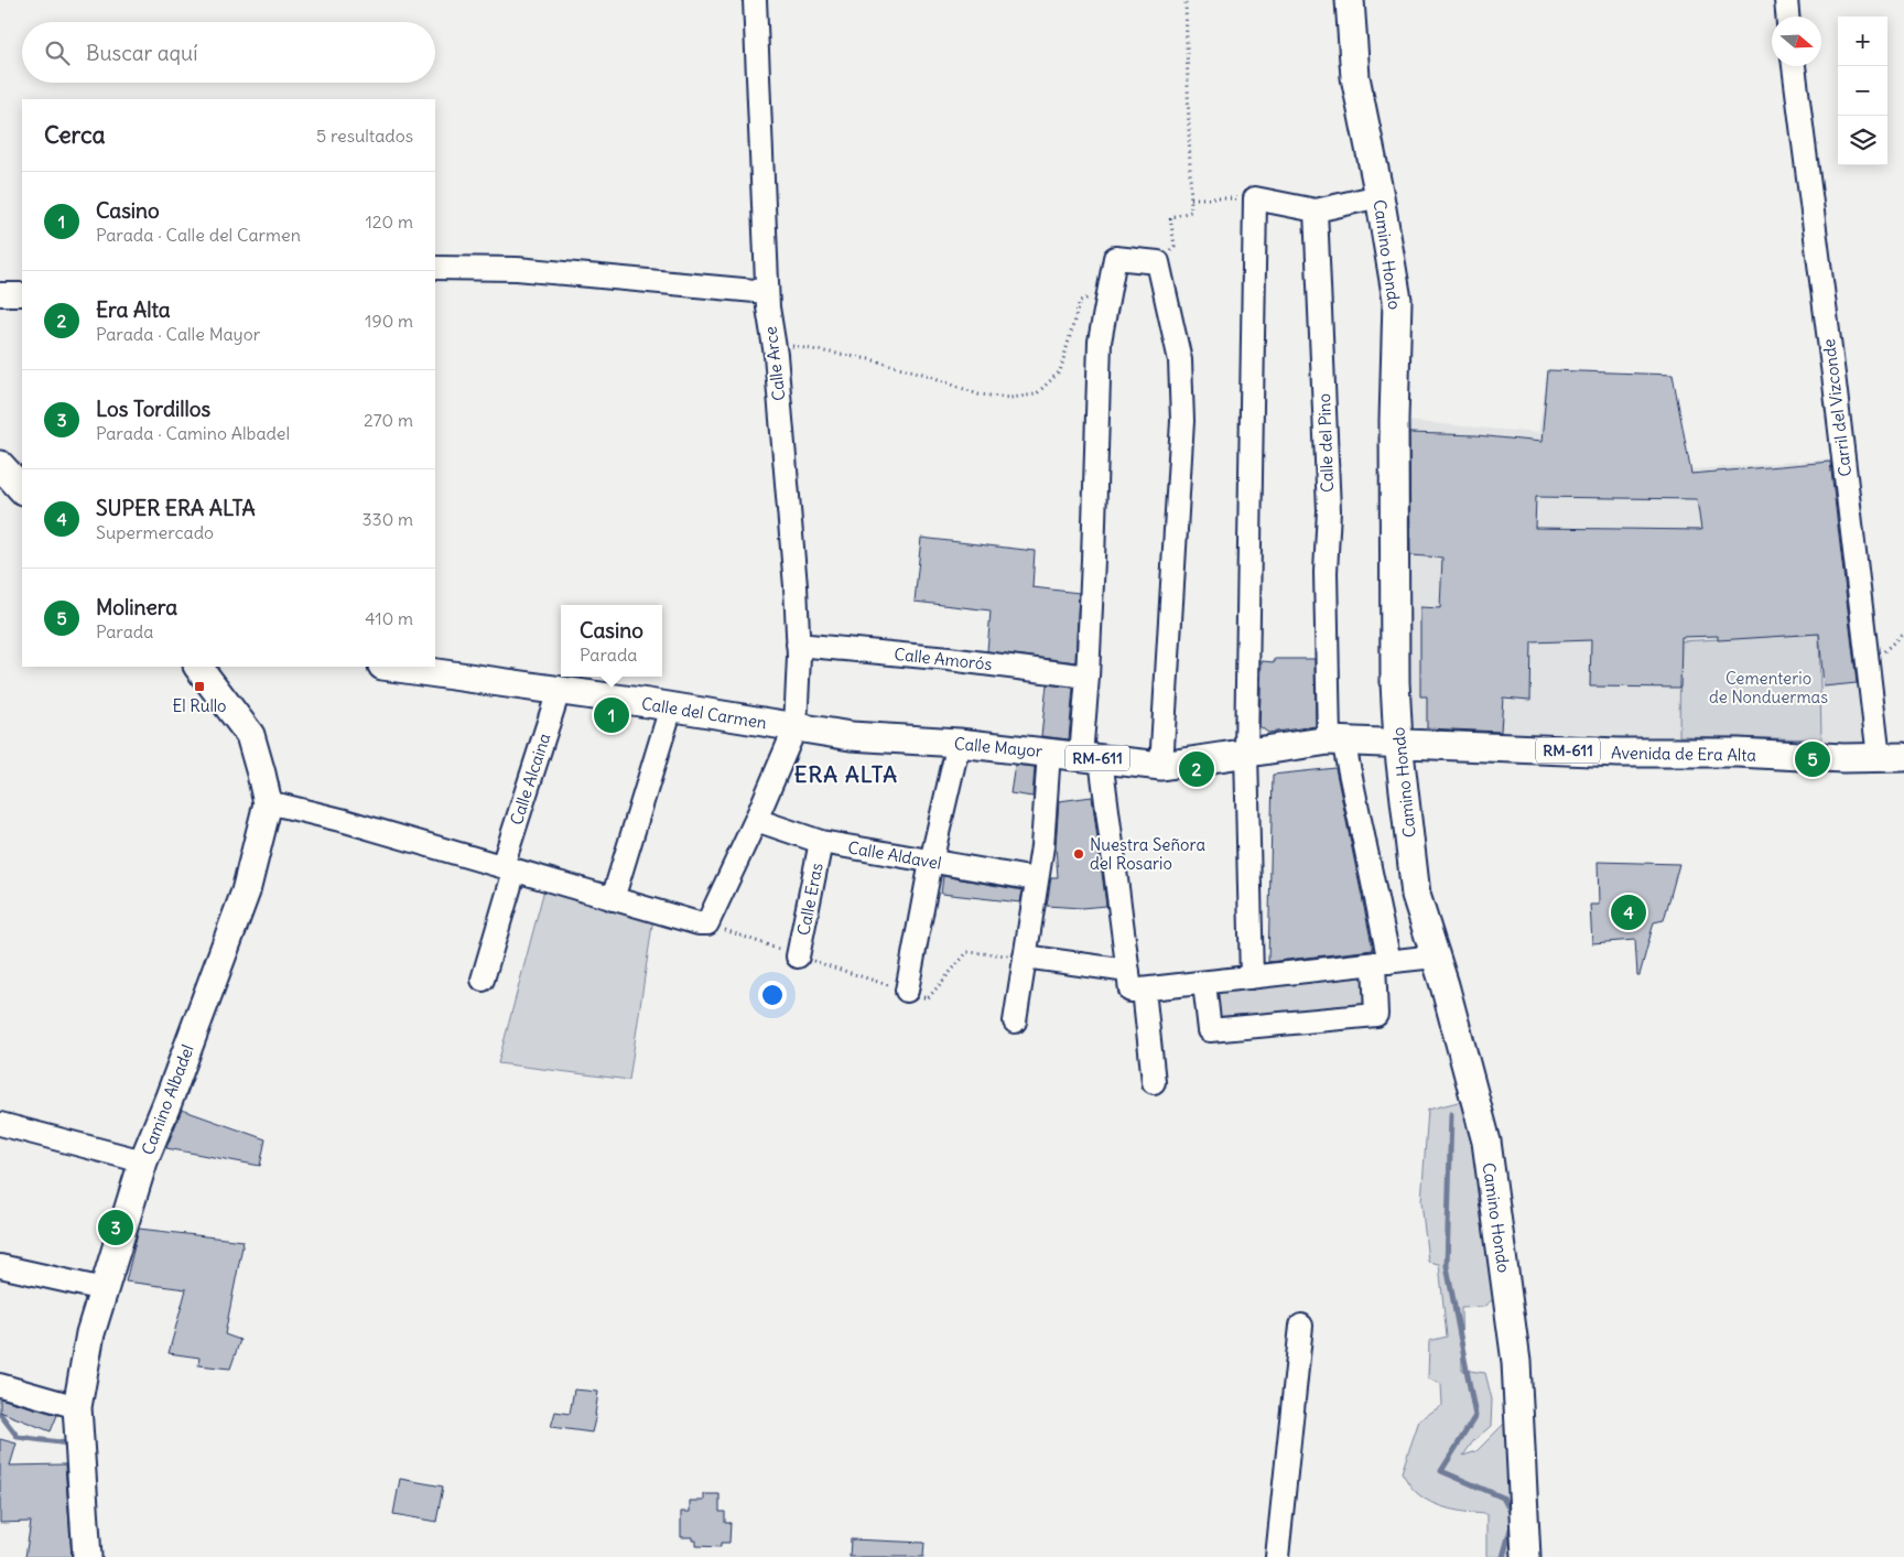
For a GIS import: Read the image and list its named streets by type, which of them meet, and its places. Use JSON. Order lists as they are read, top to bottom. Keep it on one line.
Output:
{"streets":{"main road":["Camino Hondo","Calle del Carmen","Calle Mayor","RM-611","Avenida de Era Alta","Camino Albadel"],"street":["Calle Arce","Carril del Vizconde","Calle del Pino","Calle Amorós","Calle Alcaina","Calle Aldavel","Calle Eras"]},"crossings":[["Camino Hondo","Calle Mayor"],["Camino Hondo","Avenida de Era Alta"],["Calle Arce","Calle Amorós"],["Calle Arce","Calle del Carmen"],["Calle Arce","Calle Mayor"],["Carril del Vizconde","Avenida de Era Alta"],["Calle del Pino","Calle Mayor"],["Calle del Carmen","Calle Mayor"],["Calle del Carmen","Calle Alcaina"],["Calle Mayor","Avenida de Era Alta"],["Calle Aldavel","Calle Eras"]],"districts":["ERA ALTA"],"parks":["Cementerio de Nonduermas"],"places":{"transit":["El Rullo"],"other":["Nuestra Señora del Rosario"]},"north":"right","page":{"map_buttons":["+","−"],"search":"Buscar aquí","heading":["Cerca","5 resultados"],"list":[{"mark":"1","name":"Casino","note":"Parada · Calle del Carmen","value":"120 m"},{"mark":"2","name":"Era Alta","note":"Parada · Calle Mayor","value":"190 m"},{"mark":"3","name":"Los Tordillos","note":"Parada · Camino Albadel","value":"270 m"},{"mark":"4","name":"SUPER ERA ALTA","note":"Supermercado","value":"330 m"},{"mark":"5","name":"Molinera","note":"Parada","value":"410 m"}],"popup":["Casino","Parada"],"pins":["1","5","2","4","3"]}}
